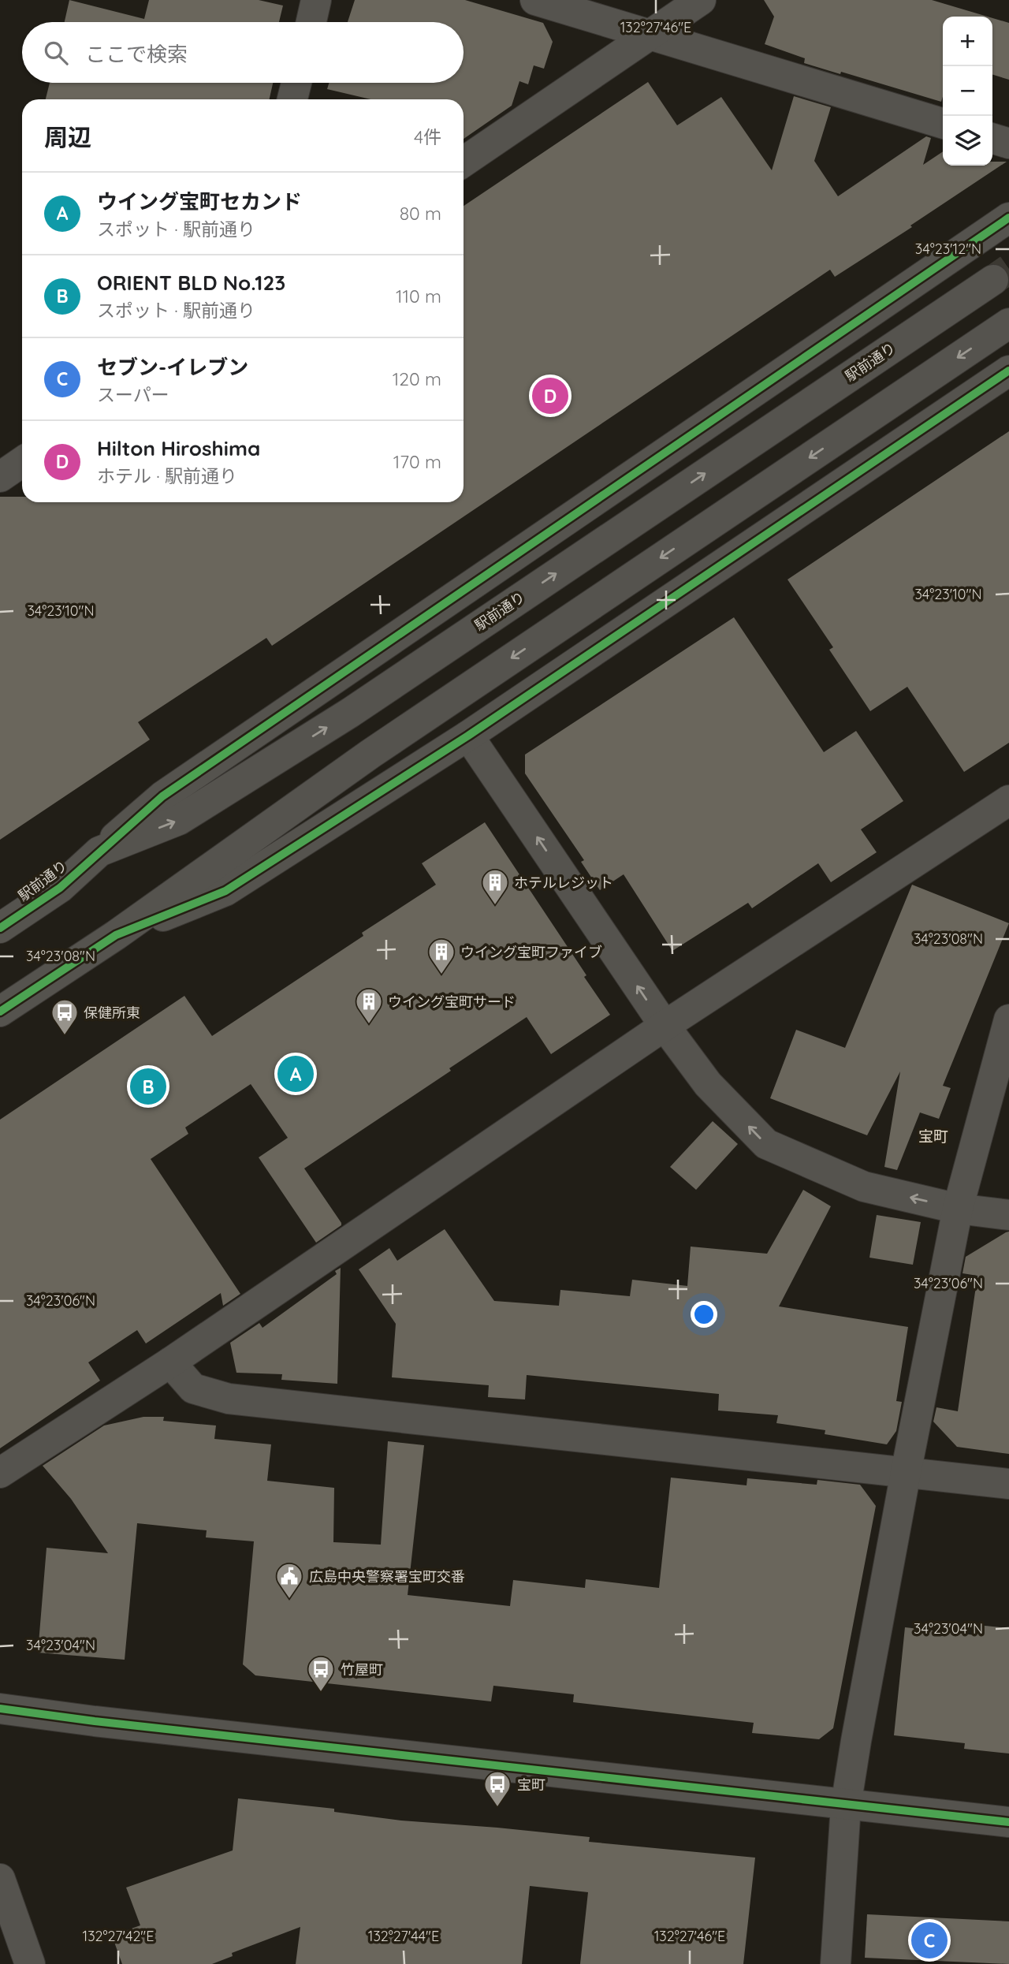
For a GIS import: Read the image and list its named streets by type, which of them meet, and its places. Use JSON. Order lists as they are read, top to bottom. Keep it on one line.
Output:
{"streets":{"street":["駅前通り"]},"districts":["宝町"],"places":{"building":["ホテルレジット","ウイング宝町ファイブ","ウイング宝町サード"],"bus stop":["保健所東","竹屋町","宝町"],"public building":["広島中央警察署宝町交番"]},"page":{"map_buttons":["+","−"],"search":"ここで検索","heading":["周辺","4件"],"list":[{"mark":"A","name":"ウイング宝町セカンド","note":"スポット · 駅前通り","value":"80 m"},{"mark":"B","name":"ORIENT BLD No.123","note":"スポット · 駅前通り","value":"110 m"},{"mark":"C","name":"セブン-イレブン","note":"スーパー","value":"120 m"},{"mark":"D","name":"Hilton Hiroshima","note":"ホテル · 駅前通り","value":"170 m"}],"pins":["D","A","B","C"]},"coordinates":["132°27'46\"E","34°23'12\"N","34°23'10\"N","34°23'08\"N","34°23'06\"N","34°23'04\"N","132°27'42\"E","132°27'44\"E"]}
